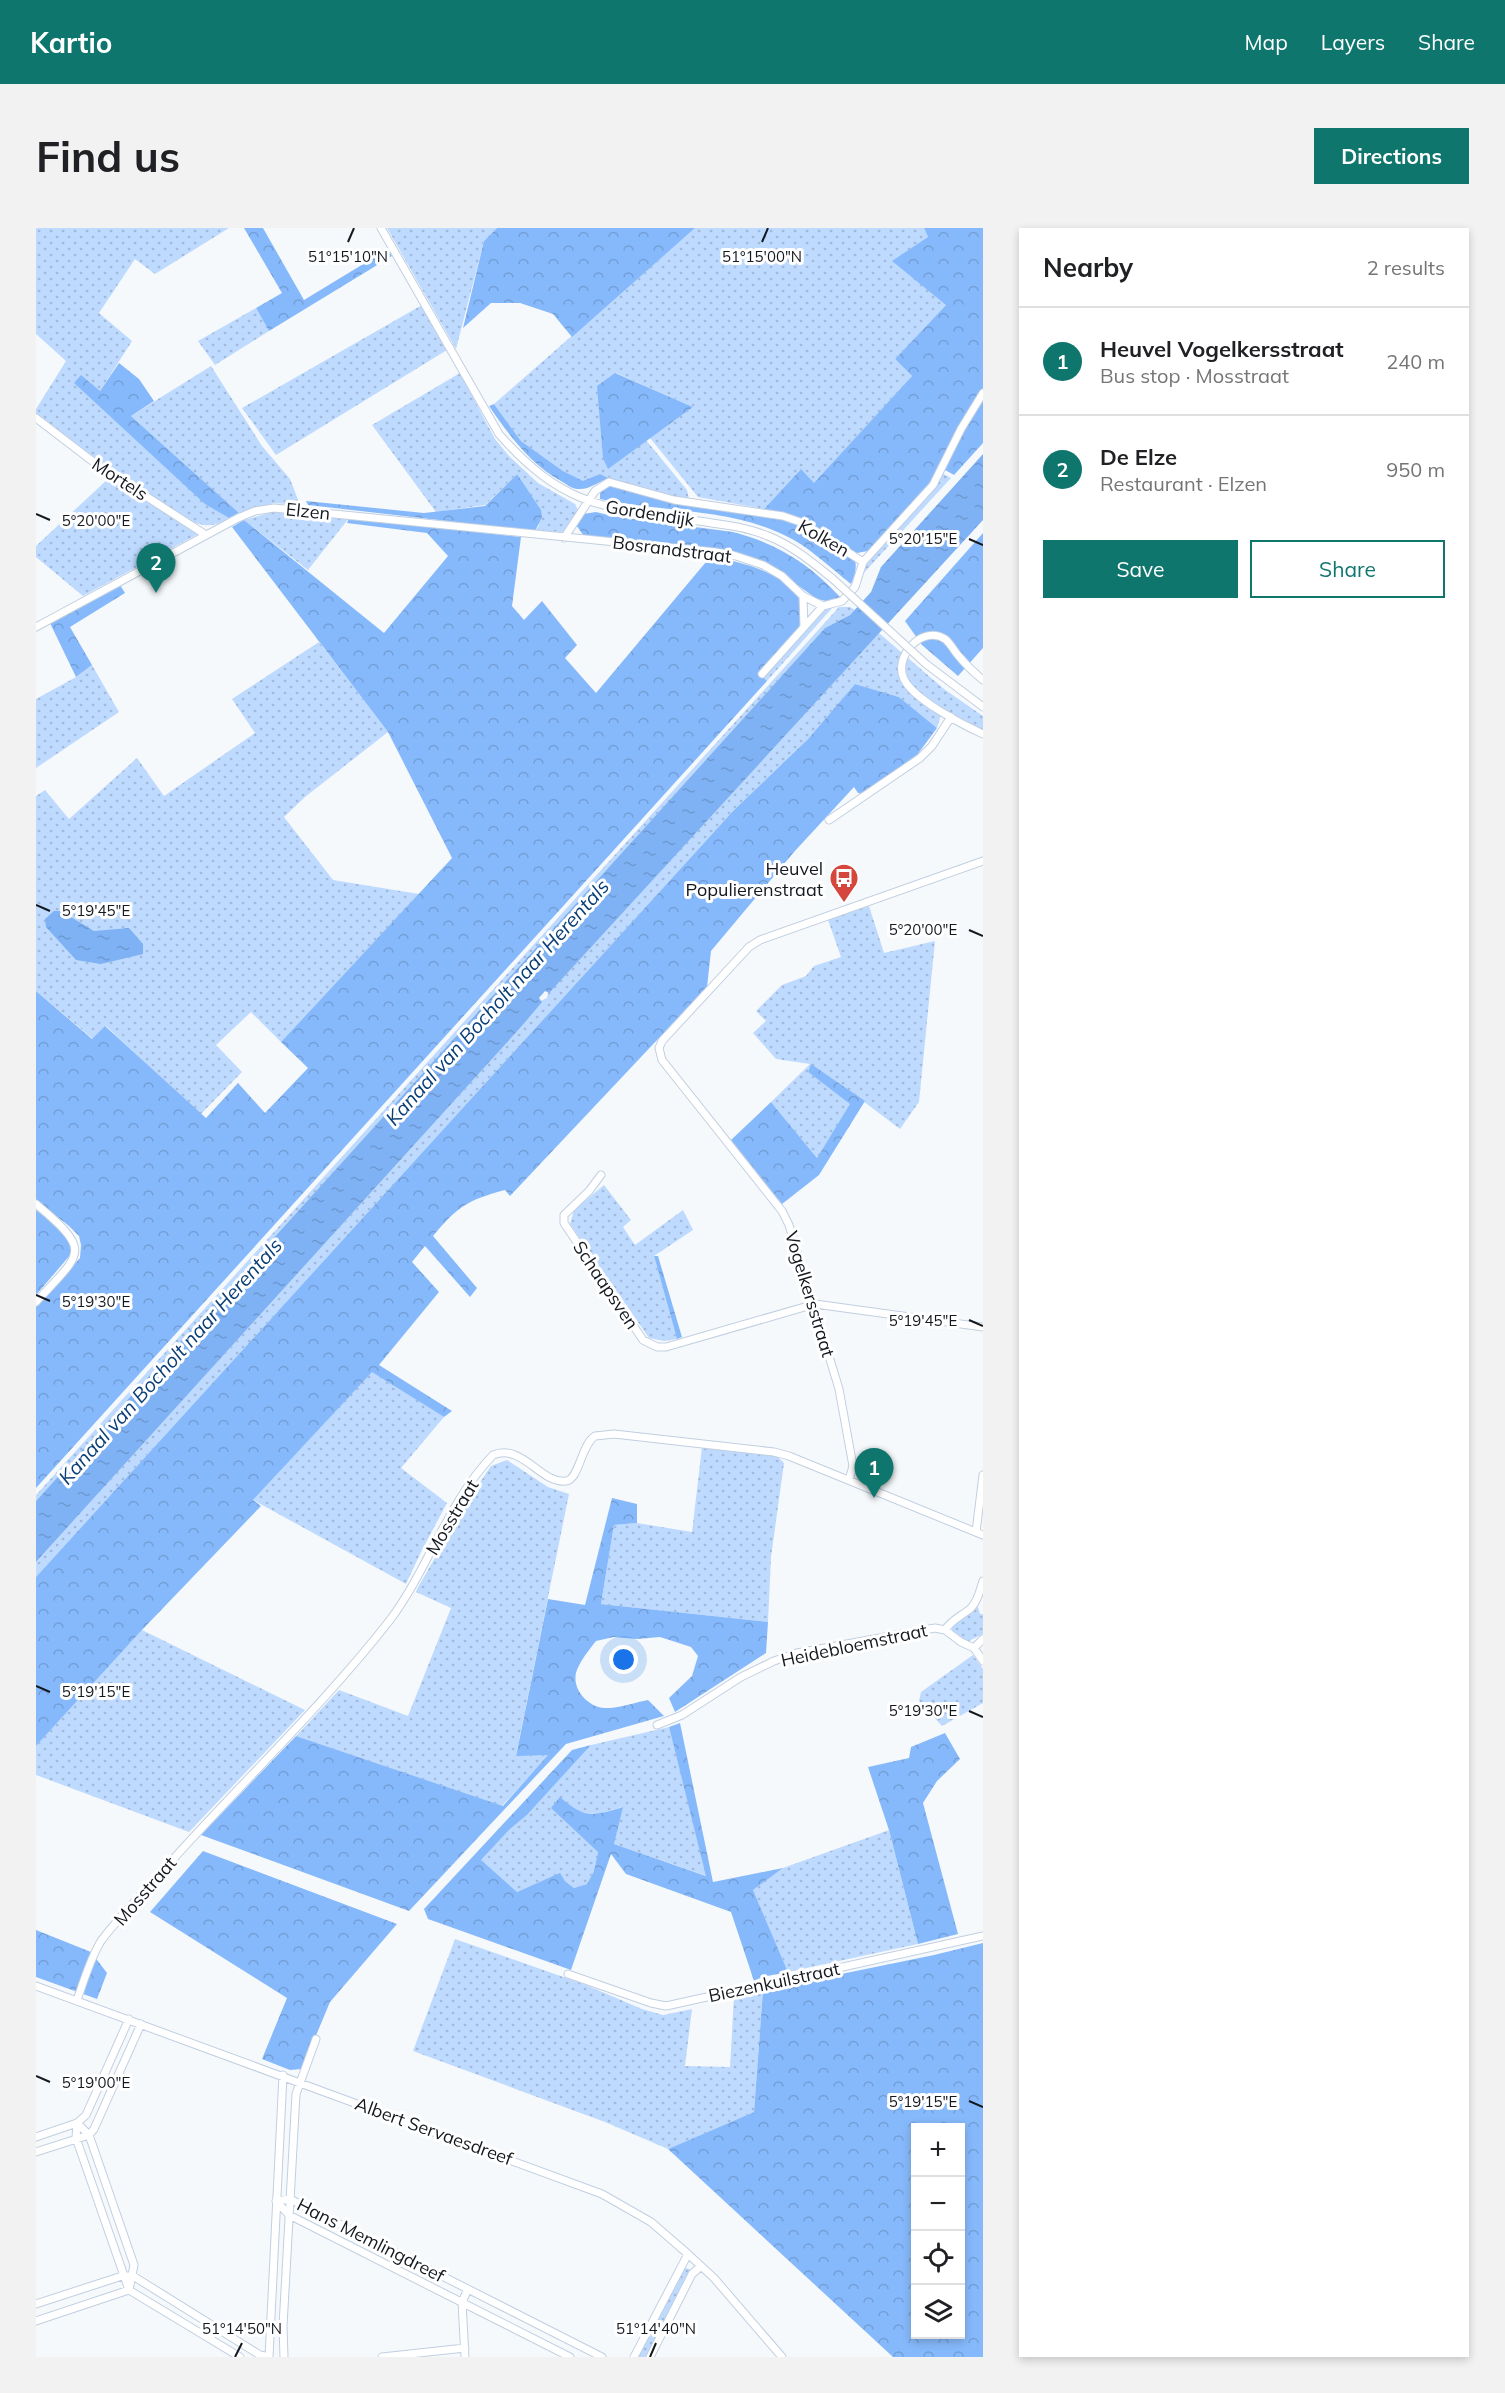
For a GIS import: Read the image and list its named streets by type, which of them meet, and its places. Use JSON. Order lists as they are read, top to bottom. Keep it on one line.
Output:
{"streets":{"street":["Mortels","Elzen","Gordendijk","Kolken","Bosrandstraat","Schaapsven","Vogelkersstraat","Mosstraat","Heidebloemstraat","Biezenkuilstraat","Albert Servaesdreef","Hans Memlingdreef"]},"crossings":[["Mortels","Elzen"],["Elzen","Bosrandstraat"],["Gordendijk","Kolken"],["Schaapsven","Vogelkersstraat"],["Vogelkersstraat","Mosstraat"],["Mosstraat","Albert Servaesdreef"]],"water":["Kanaal van Bocholt naar Herentals"],"places":{"bus stop":["Heuvel Populierenstraat"]},"page":{"header":"Kartio","nav":["Map","Layers","Share"],"buttons":["Directions",["Save","Share"]],"title":"Find us","heading":["Nearby","2 results"],"list":[{"mark":"1","name":"Heuvel Vogelkersstraat","note":"Bus stop · Mosstraat","value":"240 m"},{"mark":"2","name":"De Elze","note":"Restaurant · Elzen","value":"950 m"}],"pins":["2","1"],"map_buttons":["+","−"]},"coordinates":["51°15'00\"N","51°15'10\"N","5°20'00\"E","5°20'15\"E","5°19'45\"E","5°19'30\"E","5°19'15\"E","5°19'00\"E","51°14'50\"N","51°14'40\"N"]}
